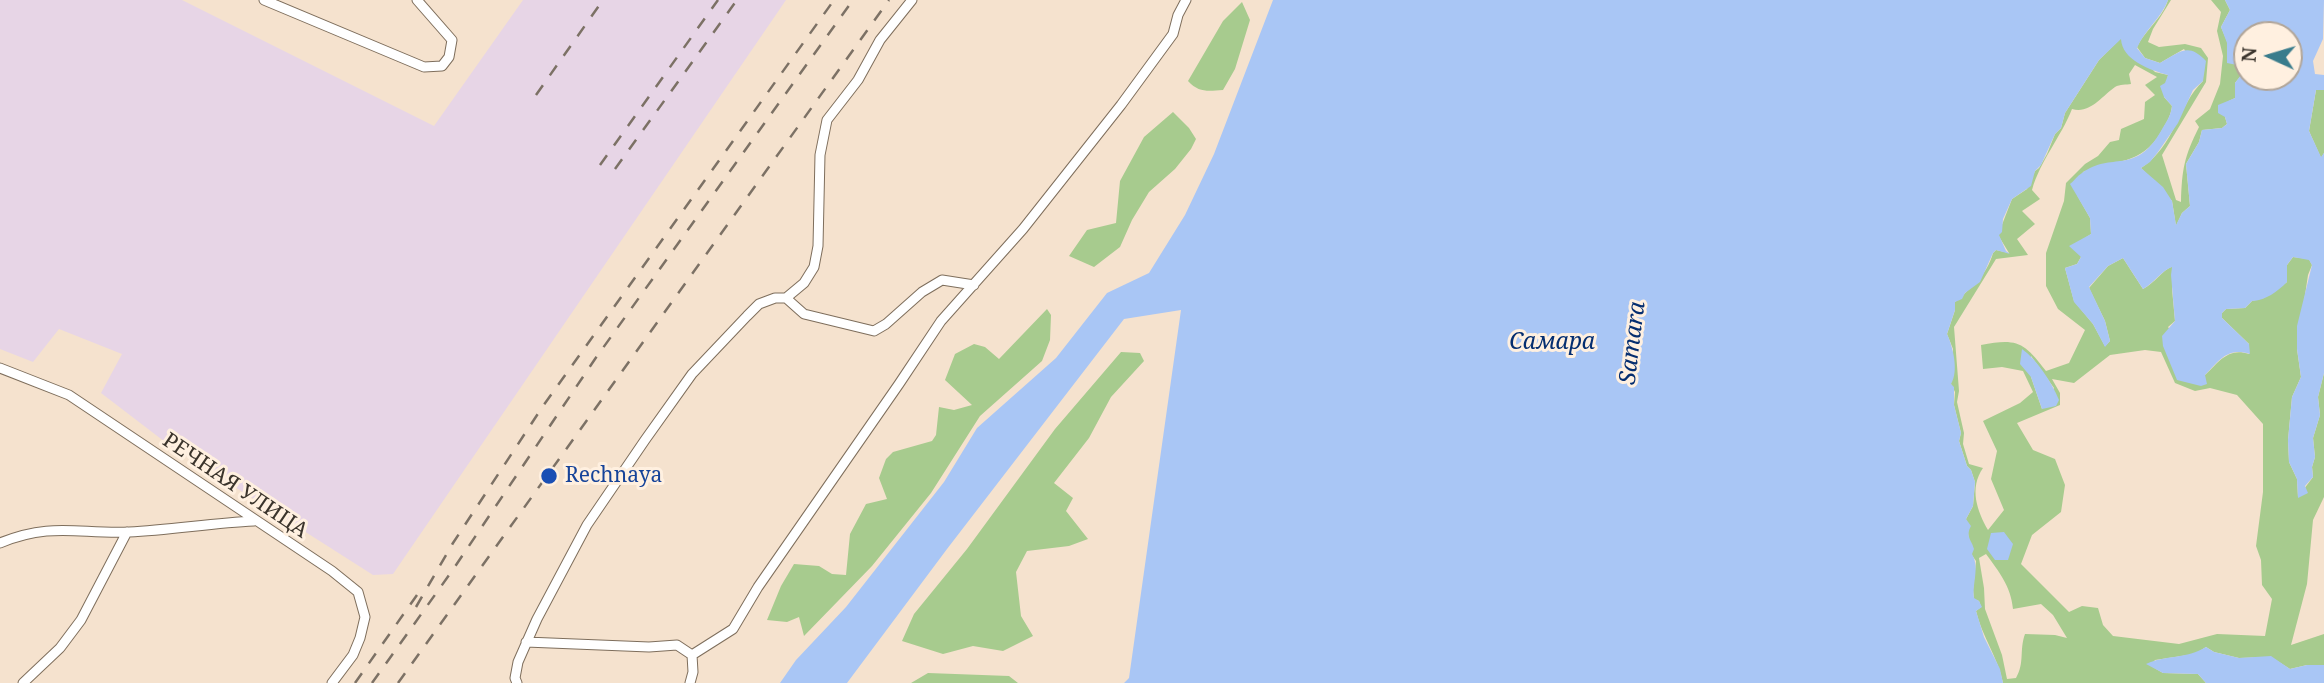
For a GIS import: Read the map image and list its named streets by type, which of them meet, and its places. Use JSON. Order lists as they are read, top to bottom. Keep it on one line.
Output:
{"streets":{"street":["РЕЧНАЯ УЛИЦА"]},"water":["Самара","Samara"],"places":["Rechnaya"],"north":"left"}
